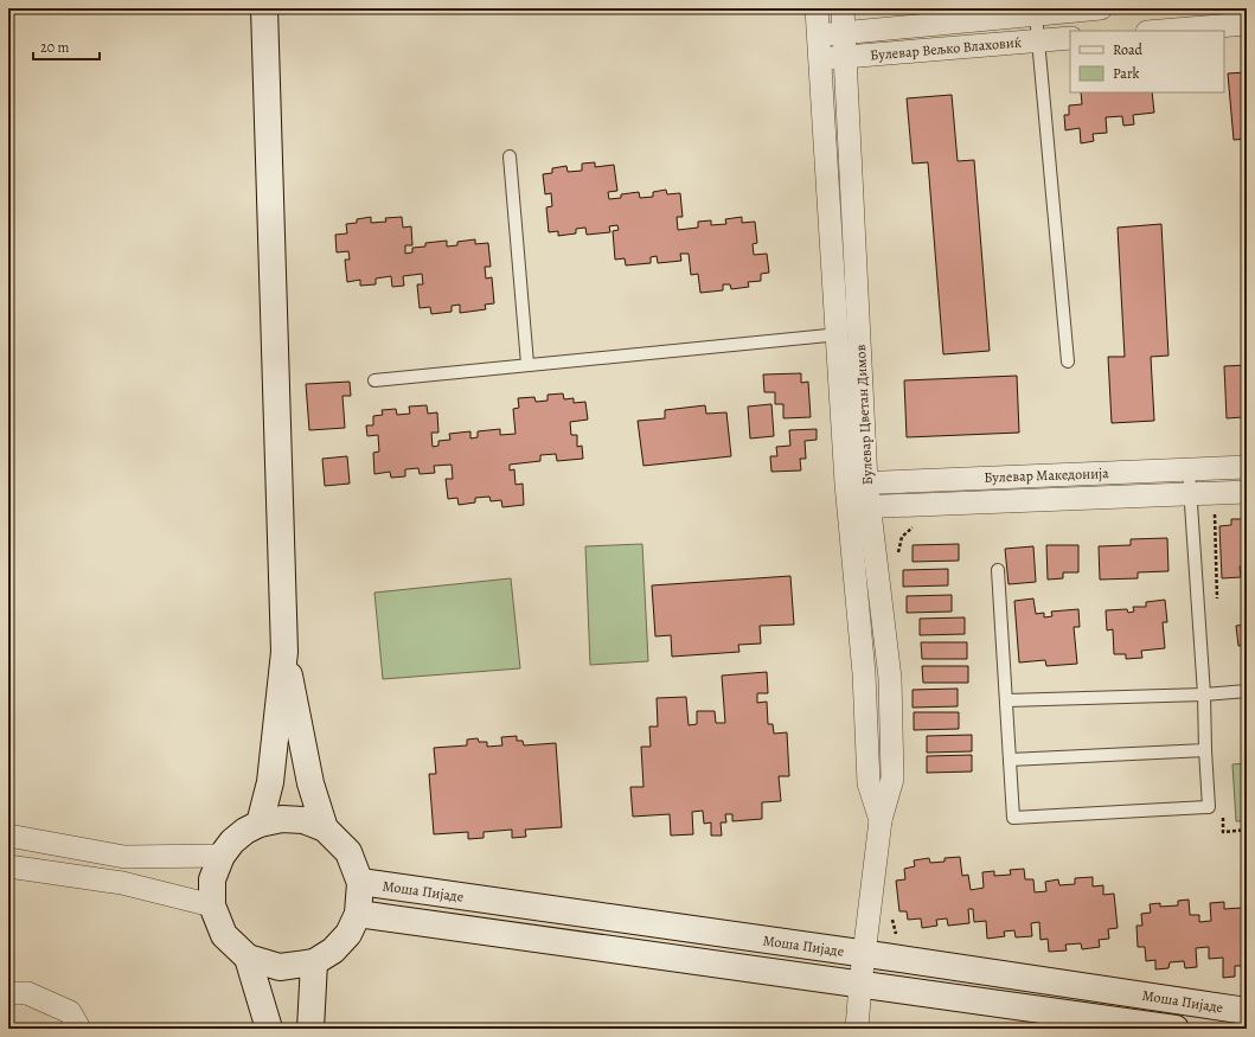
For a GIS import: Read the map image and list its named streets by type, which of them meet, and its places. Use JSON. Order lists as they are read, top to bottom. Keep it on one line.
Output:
{"streets":{"main road":["Моша Пијаде"],"street":["Булевар Вељко Влаховиќ","Булевар Цветан Димов","Булевар Македонија"]},"crossings":[["Булевар Вељко Влаховиќ","Булевар Цветан Димов"],["Булевар Цветан Димов","Булевар Македонија"],["Булевар Цветан Димов","Моша Пијаде"]],"legend":["Road","Park"],"scale_bar":"20 m"}
